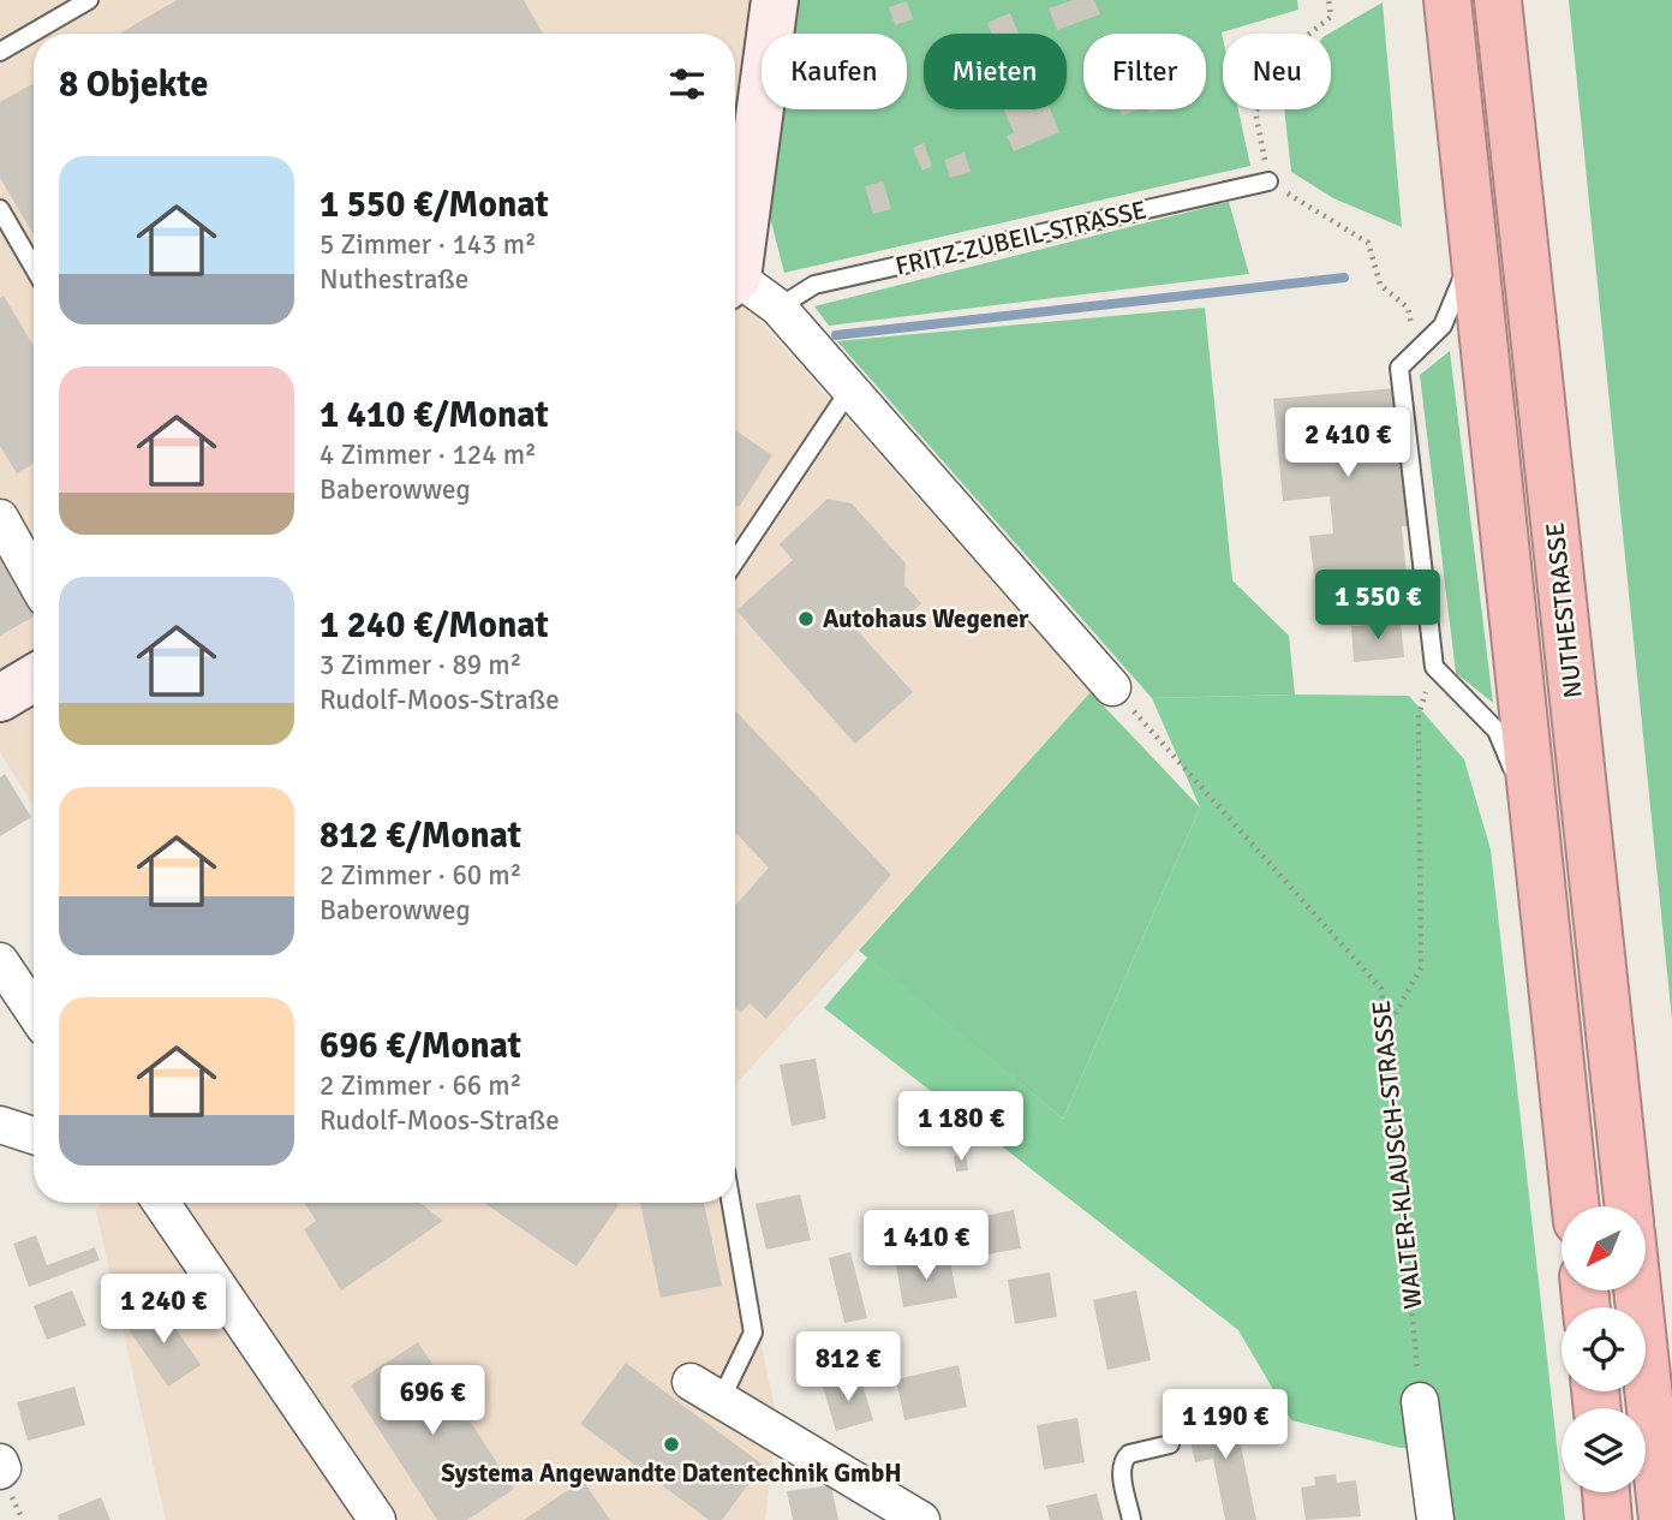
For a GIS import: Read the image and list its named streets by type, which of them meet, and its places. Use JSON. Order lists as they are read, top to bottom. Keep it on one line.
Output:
{"streets":{"highway":["NUTHESTRASSE"],"lane":["FRITZ-ZUBEIL-STRASSE"],"path":["WALTER-KLAUSCH-STRASSE"]},"places":["Autohaus Wegener","Systema Angewandte Datentechnik GmbH"],"north":"bottom left","page":{"chip":["Kaufen","Mieten","Filter","Neu"],"heading":"8 Objekte","list":[{"name":"1 550 €/Monat","note":"5 Zimmer · 143 m² · Nuthestraße"},{"name":"1 410 €/Monat","note":"4 Zimmer · 124 m² · Baberowweg"},{"name":"1 240 €/Monat","note":"3 Zimmer · 89 m² · Rudolf-Moos-Straße"},{"name":"812 €/Monat","note":"2 Zimmer · 60 m² · Baberowweg"},{"name":"696 €/Monat","note":"2 Zimmer · 66 m² · Rudolf-Moos-Straße"}],"price":["2 410 €","1 550 €","1 180 €","1 410 €","1 240 €","812 €","696 €","1 190 €"]}}
